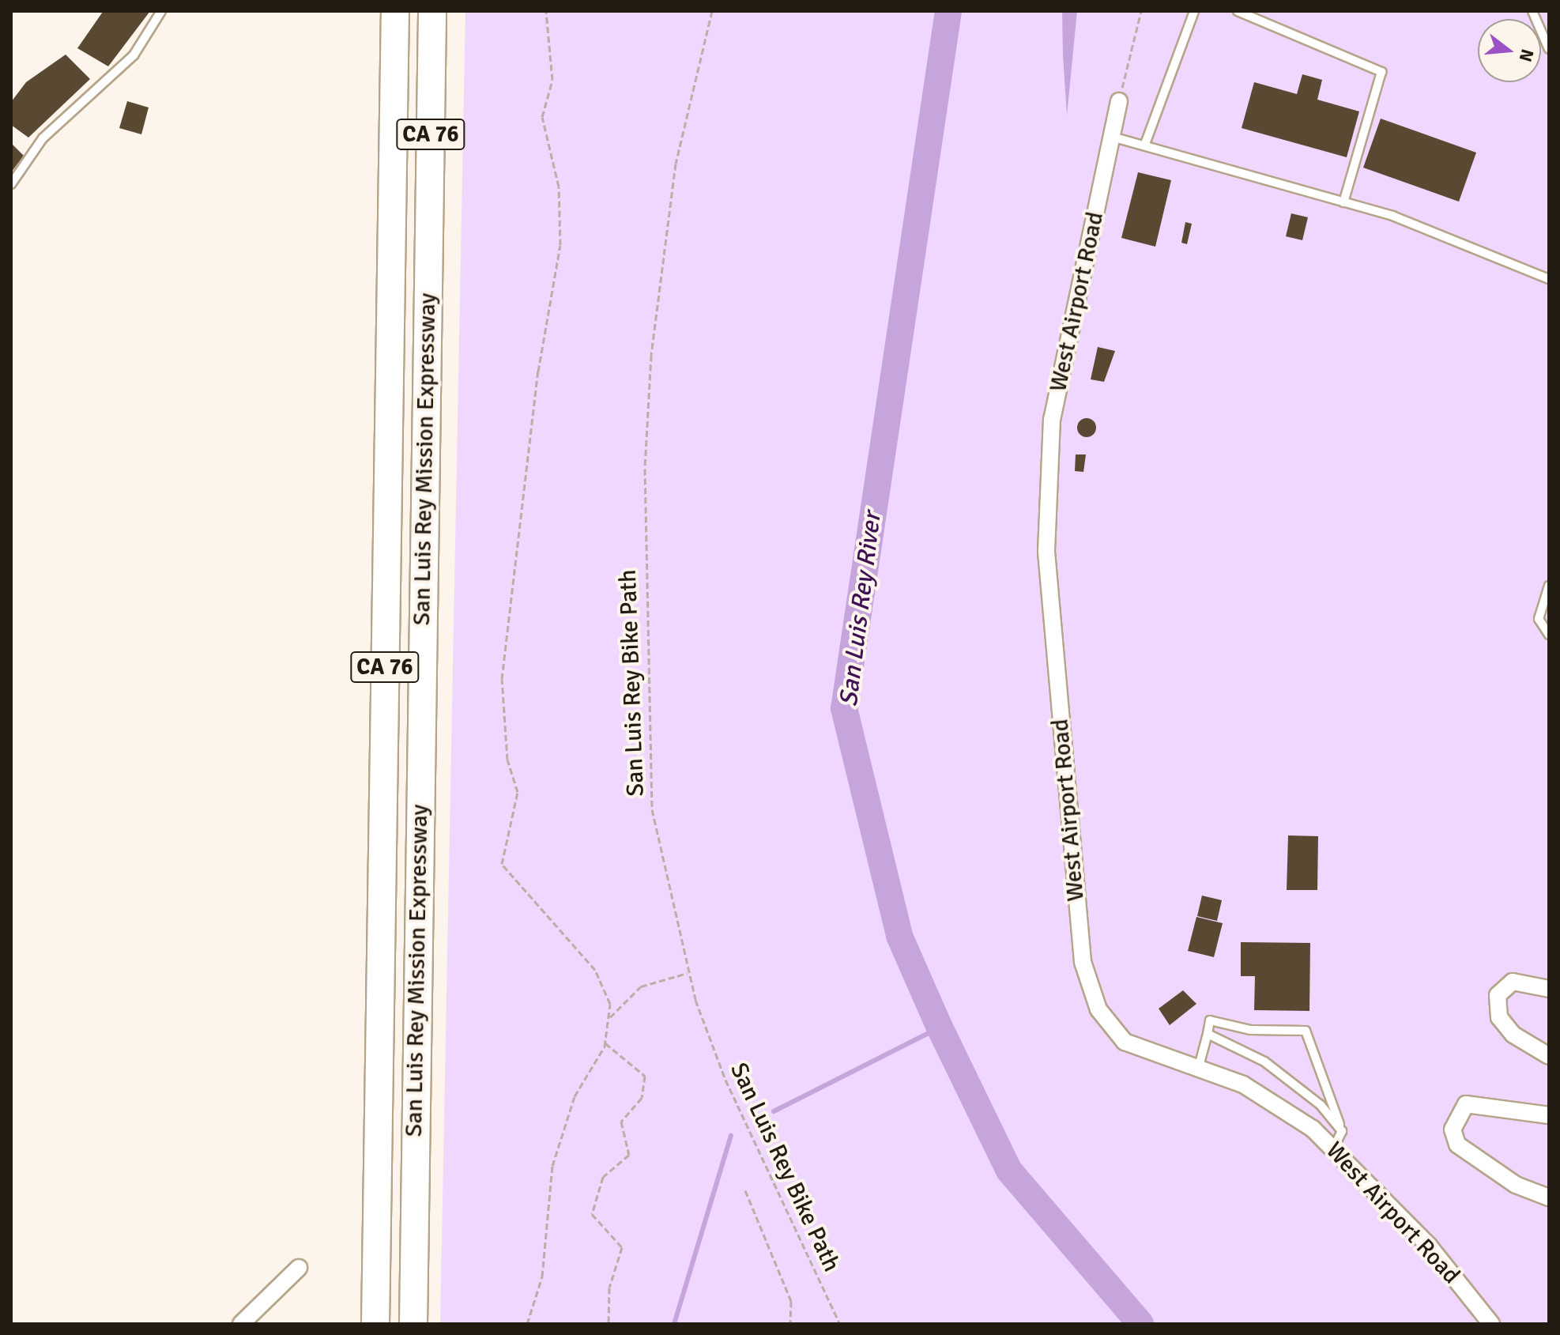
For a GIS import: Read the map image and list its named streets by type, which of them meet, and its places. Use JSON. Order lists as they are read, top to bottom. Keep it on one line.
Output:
{"streets":{"highway":["CA 76","San Luis Rey Mission Expressway"],"street":["West Airport Road"],"path":["San Luis Rey Bike Path"]},"water":["San Luis Rey River"],"north":"right"}
